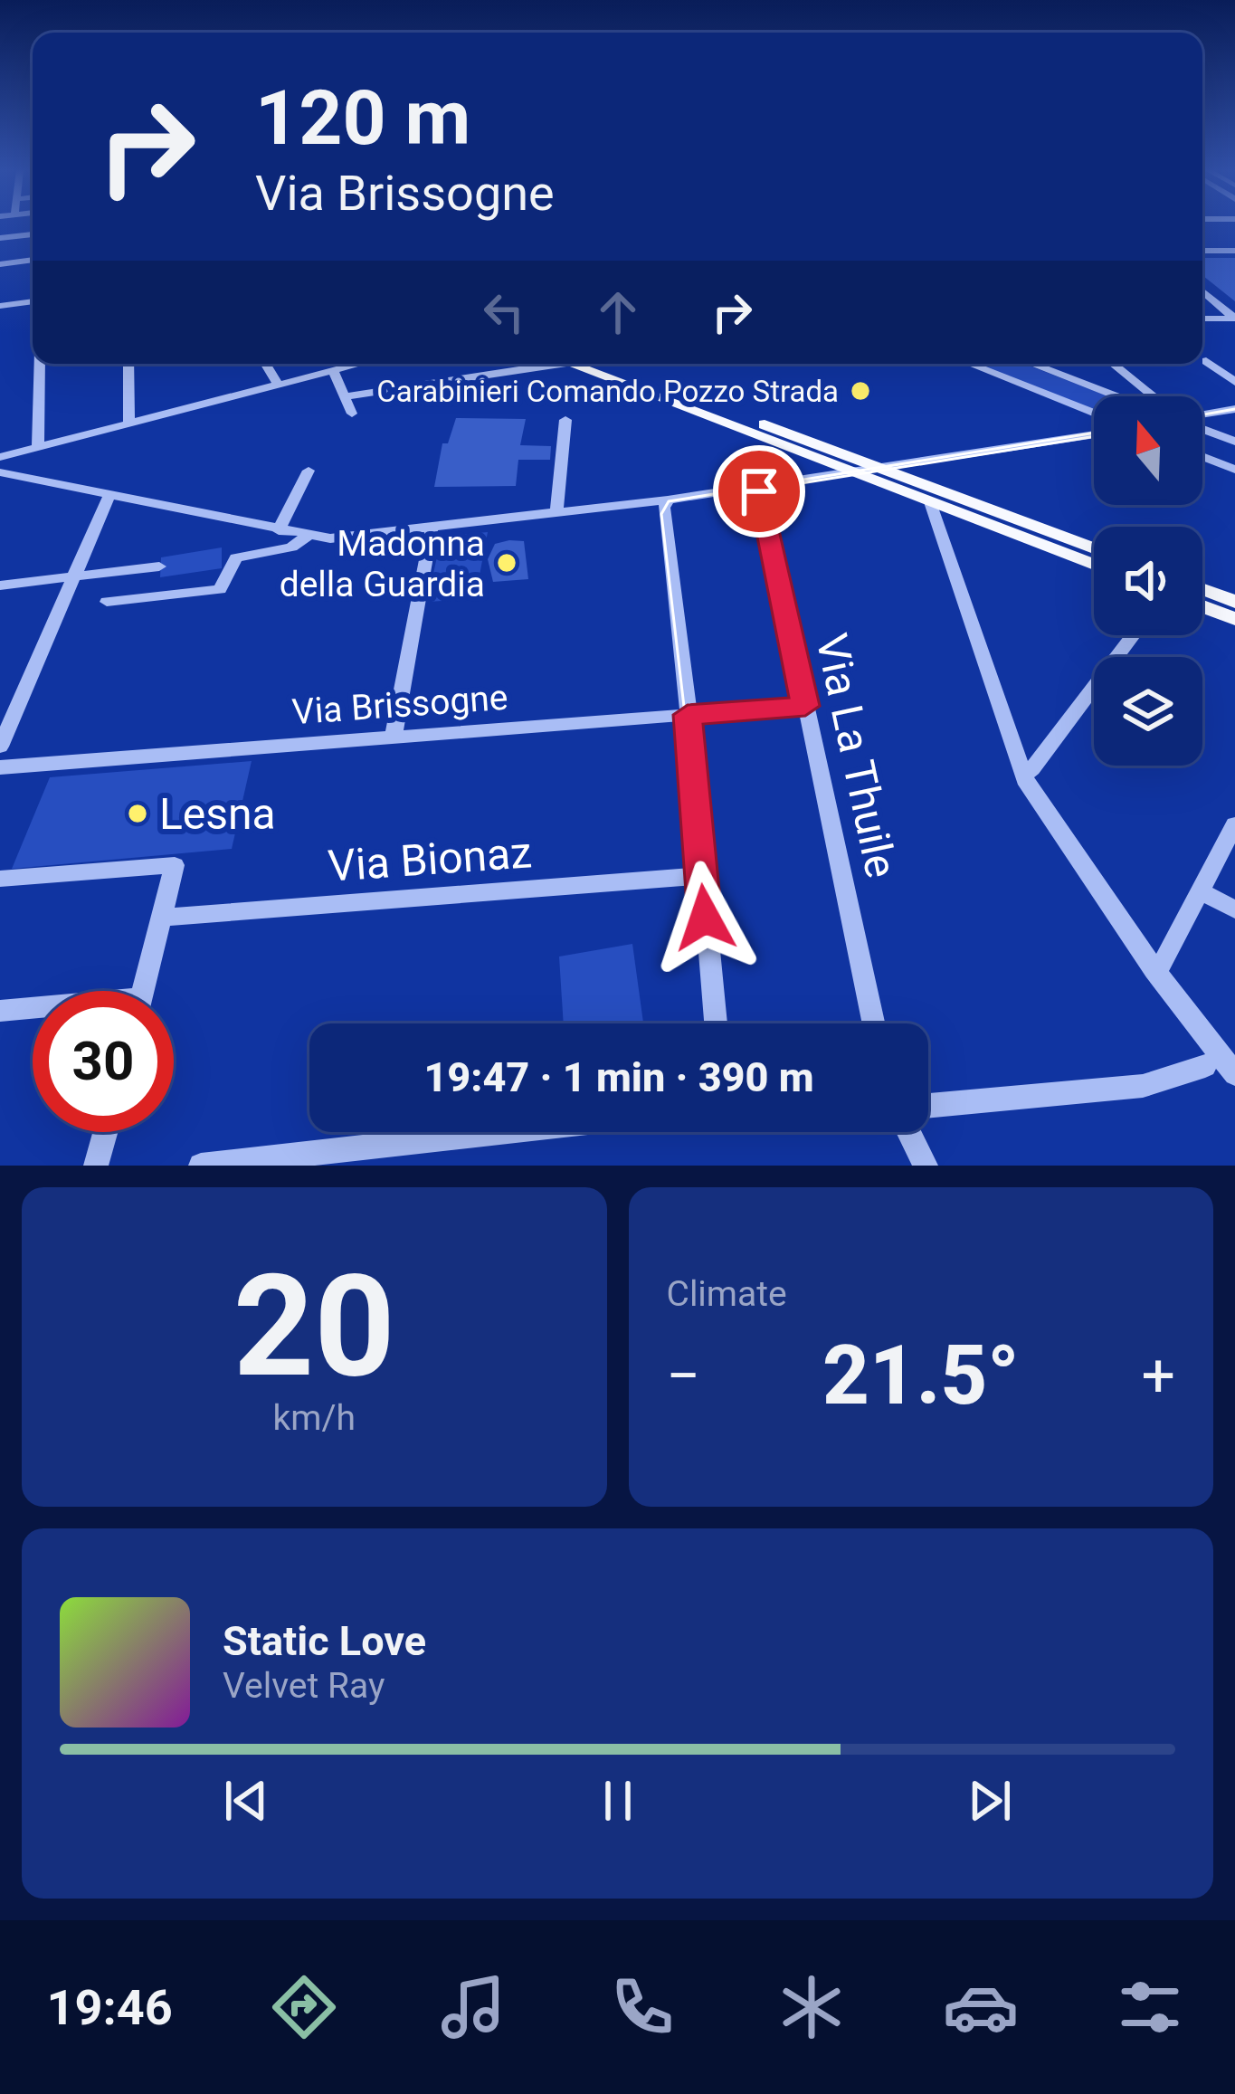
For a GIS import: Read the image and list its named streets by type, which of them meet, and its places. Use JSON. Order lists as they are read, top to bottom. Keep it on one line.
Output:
{"streets":{"street":["Via Brissogne","Via La Thuile","Via Bionaz"]},"crossings":[["Via Brissogne","Via La Thuile"]],"places":["Carabinieri Comando Pozzo Strada","Madonna della Guardia","Lesna"],"north":"top","page":{"turn":["120 m","Via Brissogne"],"limit":"30","trip":"19:47 · 1 min · 390 m","tile":[["20","km/h"],"Climate"],"heat":["−","21.5°","+"],"song":["Static Love","Velvet Ray"],"tabs":"19:46"}}
